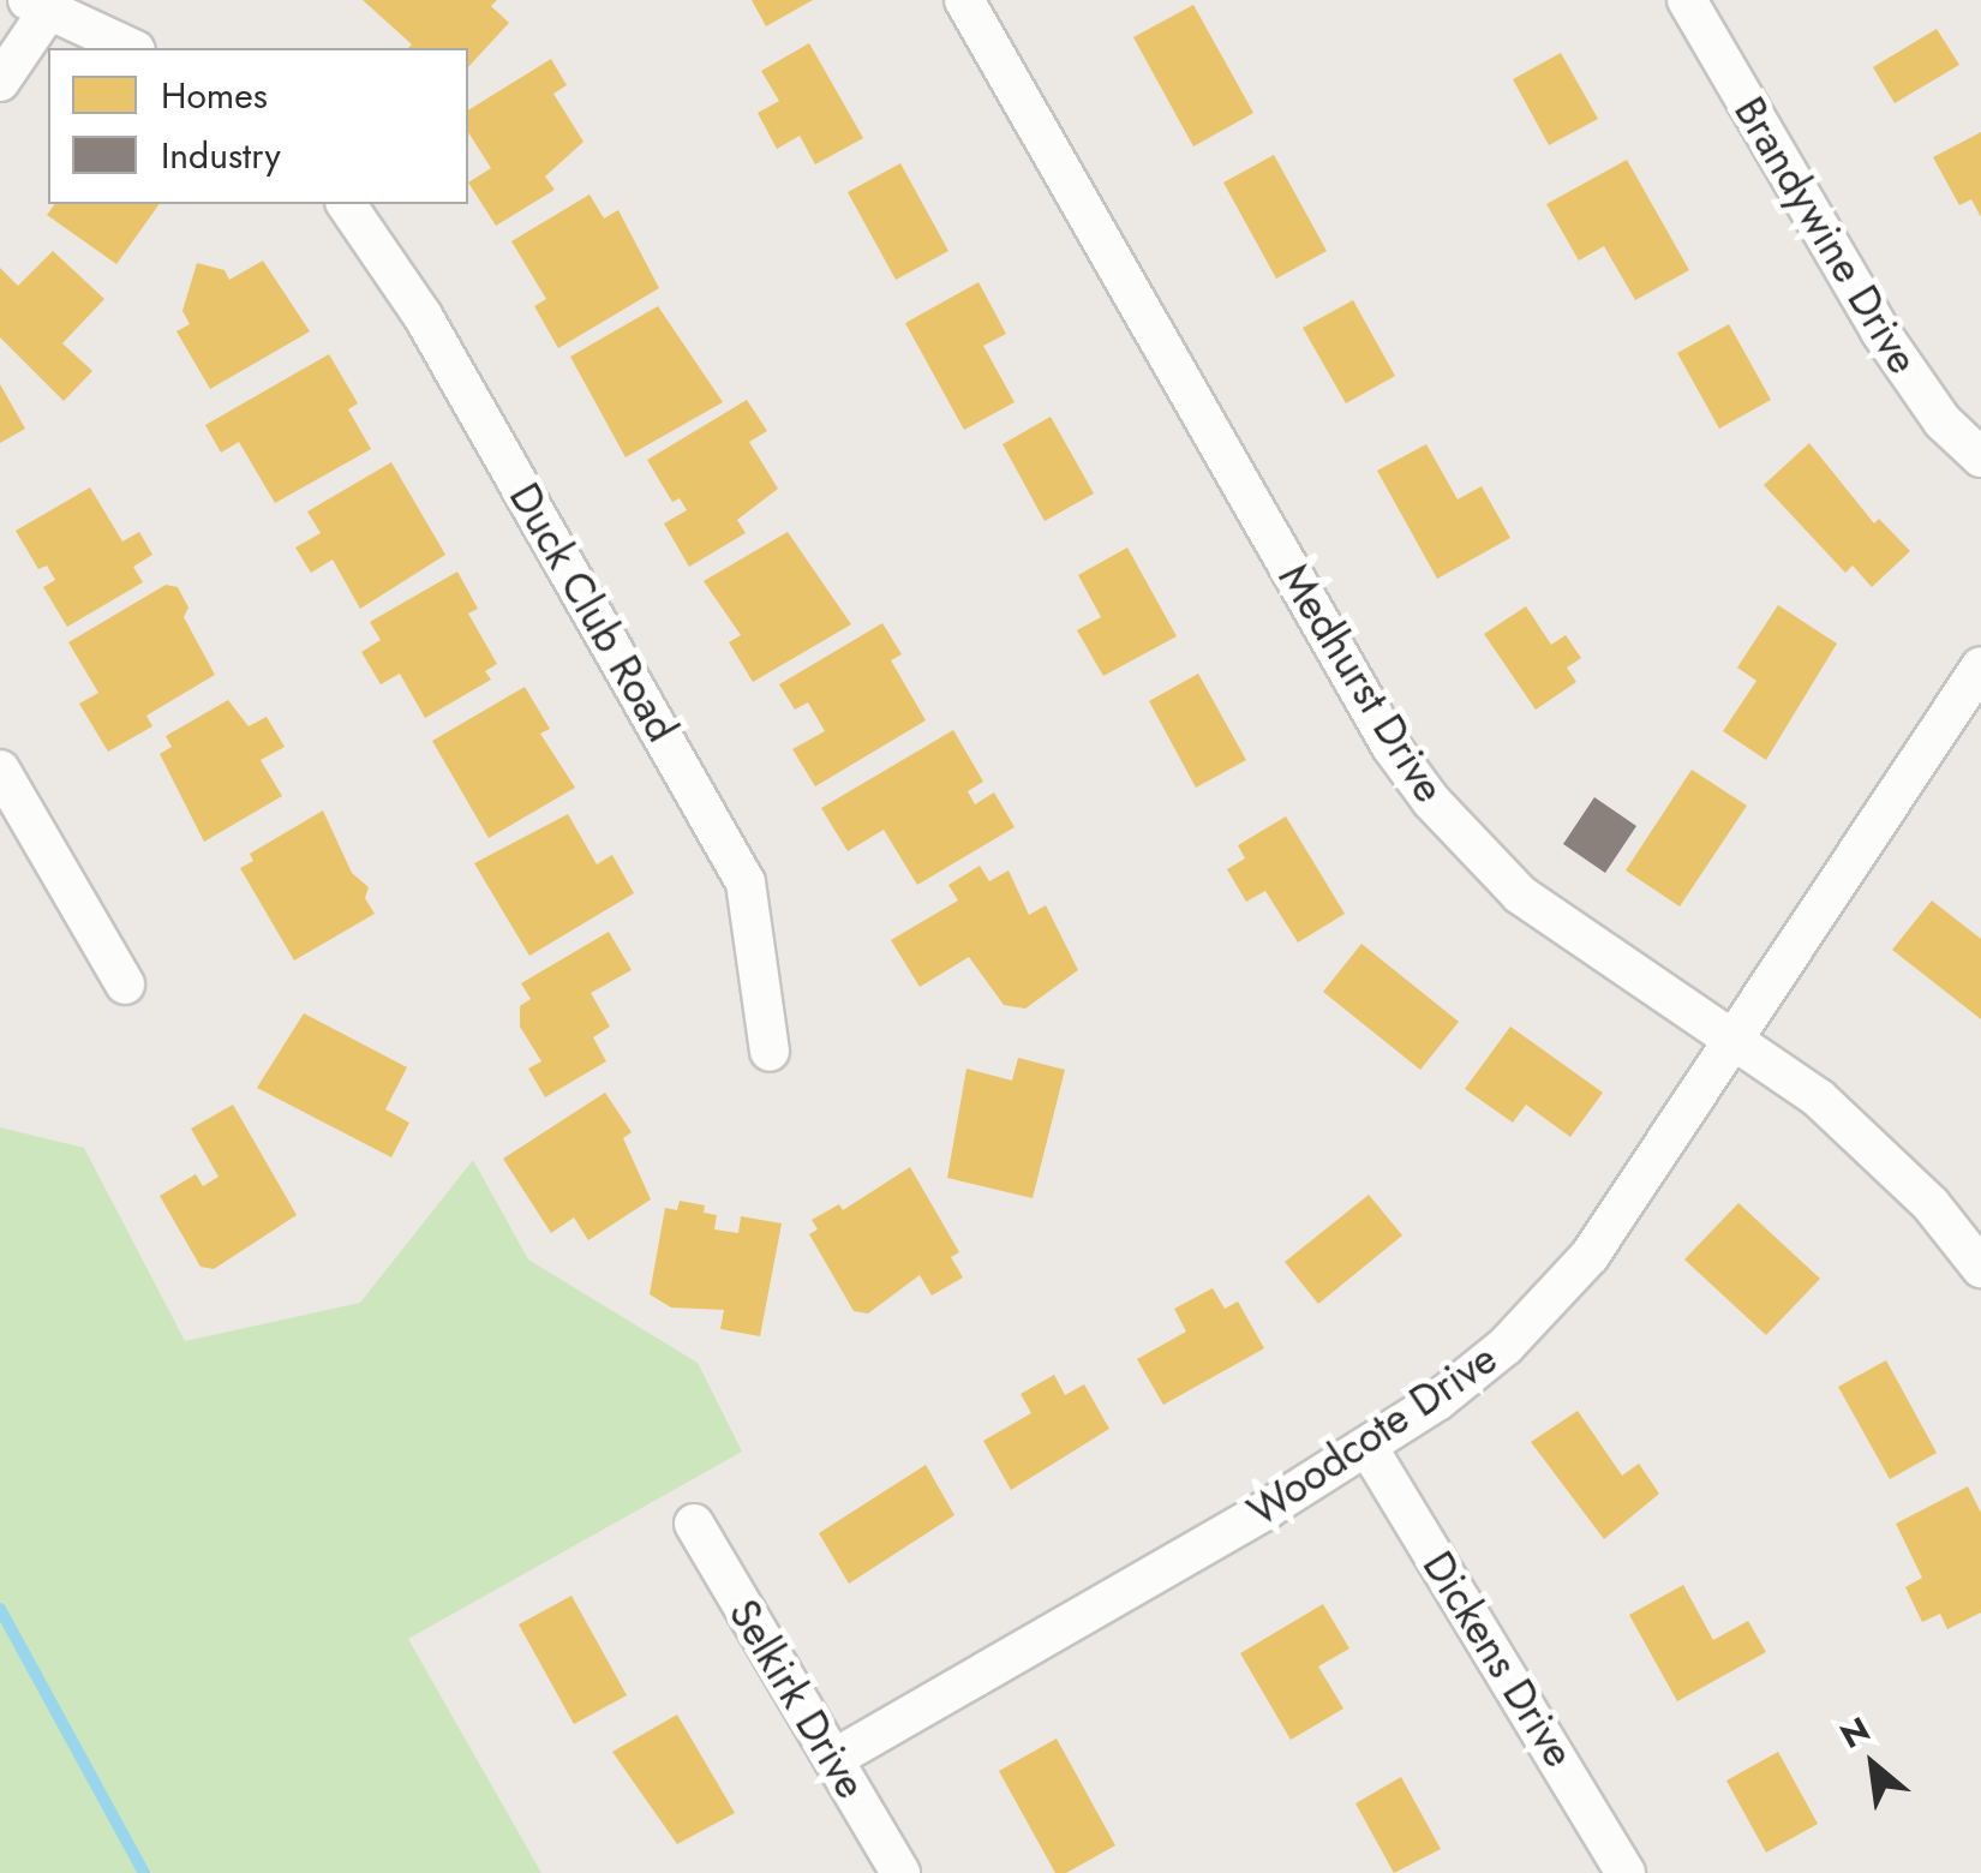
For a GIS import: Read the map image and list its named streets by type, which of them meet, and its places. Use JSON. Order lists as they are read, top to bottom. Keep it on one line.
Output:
{"streets":{"street":["Brandywine Drive","Duck Club Road","Medhurst Drive","Woodcote Drive","Dickens Drive","Selkirk Drive"]},"crossings":[["Medhurst Drive","Woodcote Drive"],["Woodcote Drive","Dickens Drive"],["Woodcote Drive","Selkirk Drive"]],"legend":["Homes","Industry"],"north":"top left"}
